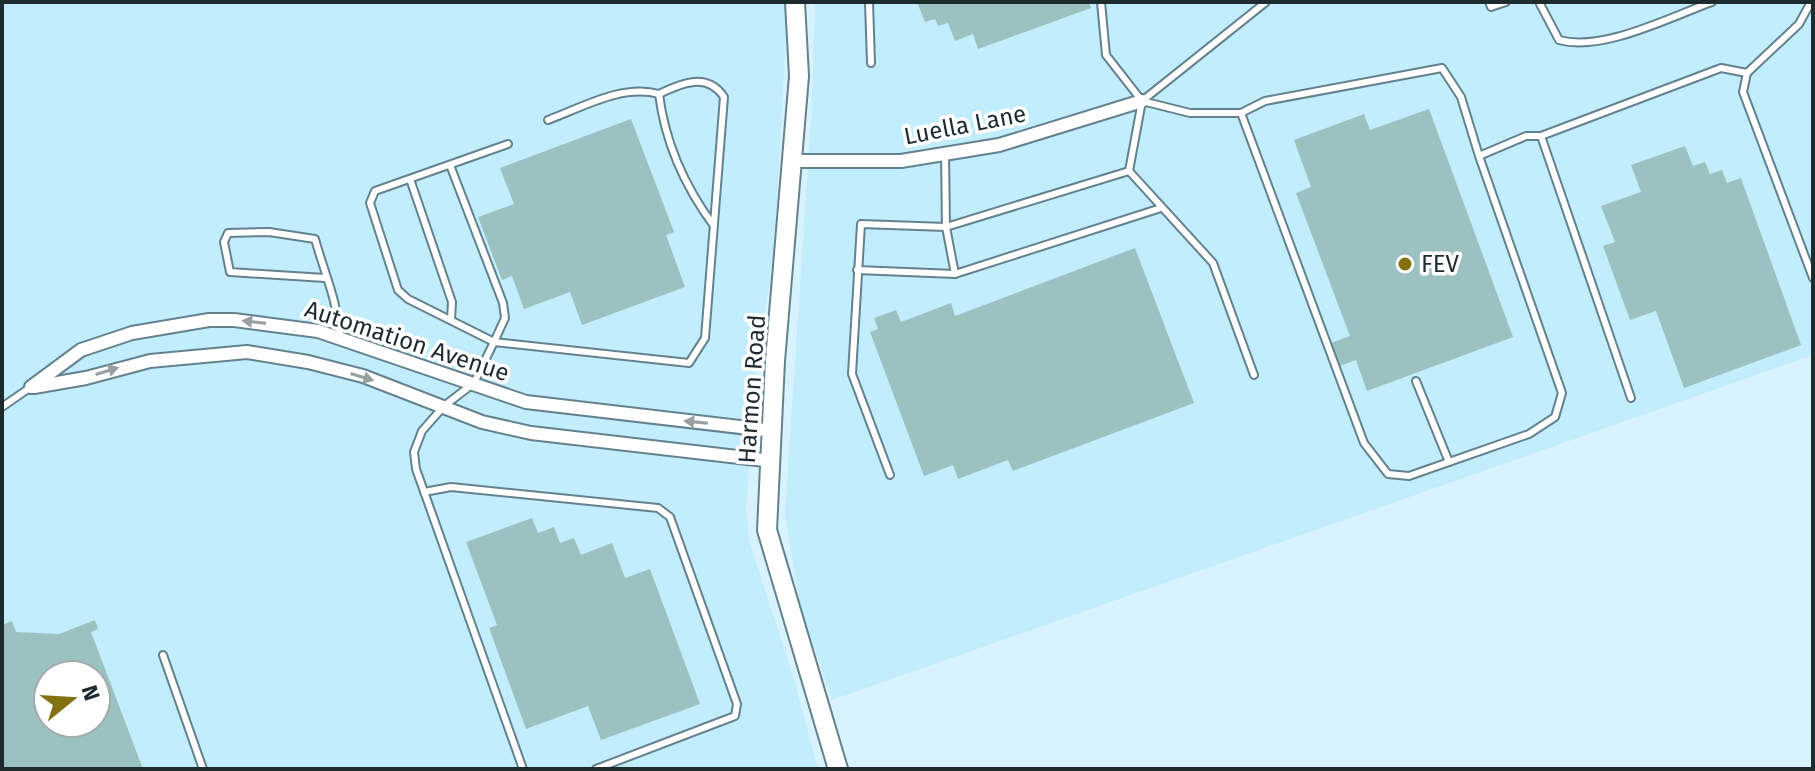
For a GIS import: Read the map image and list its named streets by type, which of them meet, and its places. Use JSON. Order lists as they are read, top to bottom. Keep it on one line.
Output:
{"streets":{"street":["Luella Lane","Automation Avenue","Harmon Road"]},"crossings":[["Luella Lane","Harmon Road"],["Automation Avenue","Harmon Road"]],"places":["FEV"],"north":"right"}
